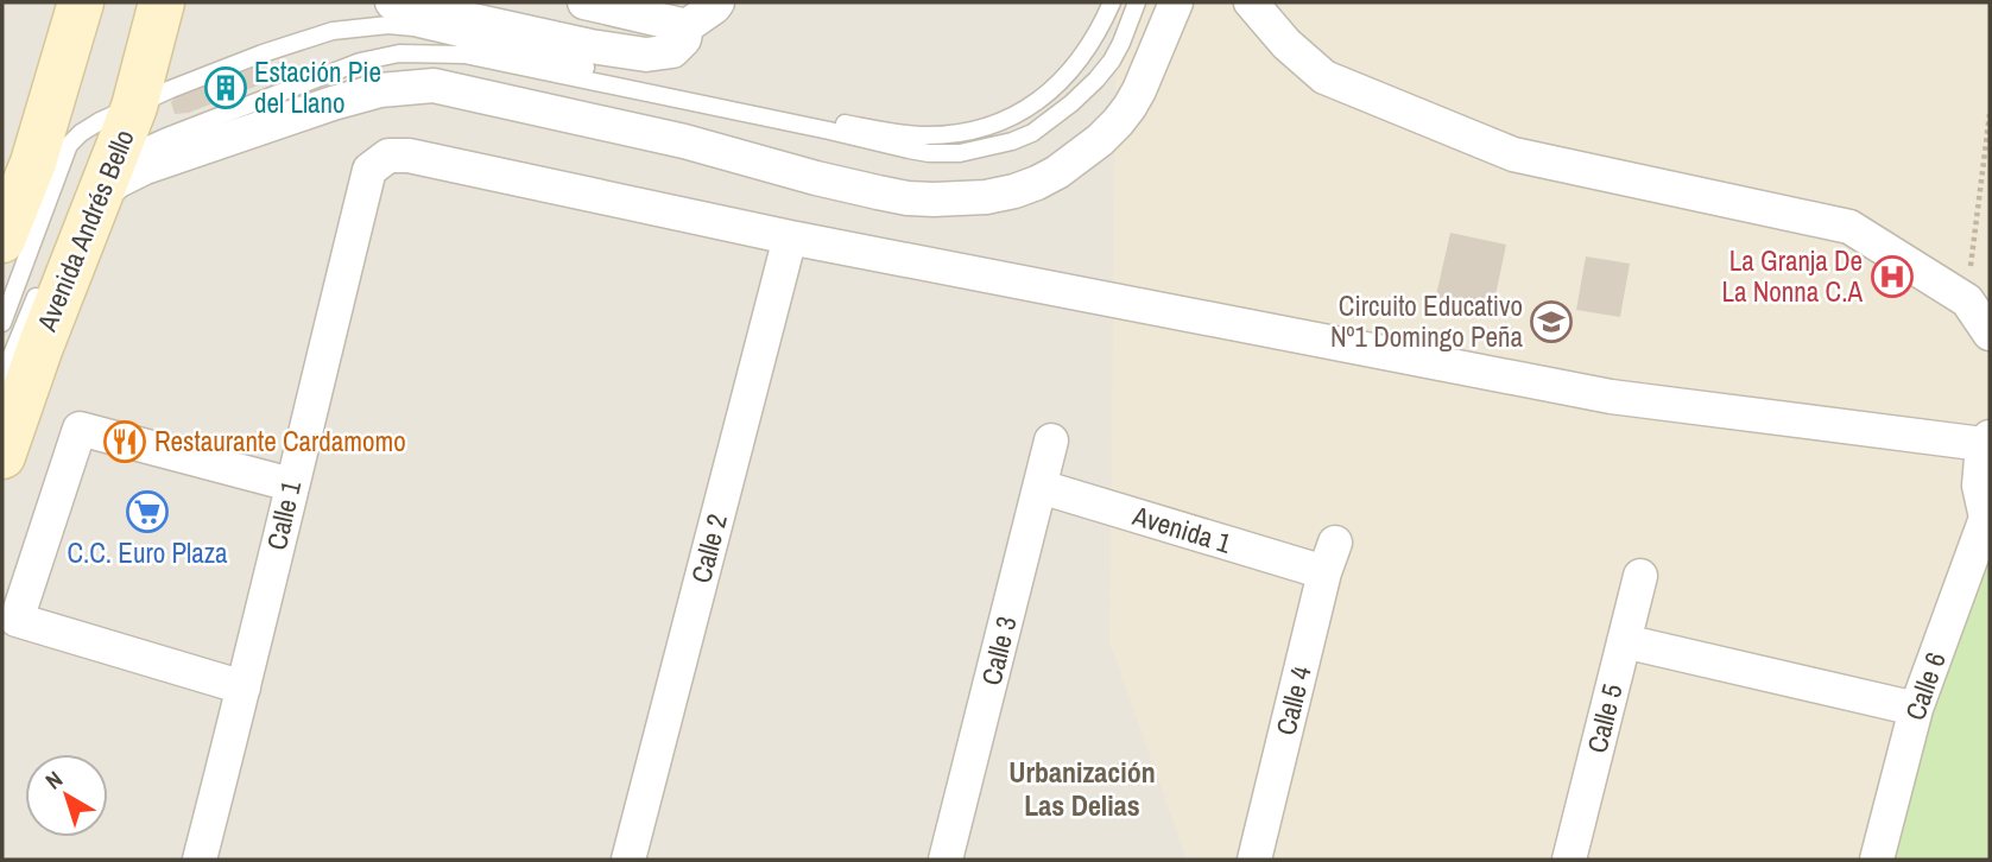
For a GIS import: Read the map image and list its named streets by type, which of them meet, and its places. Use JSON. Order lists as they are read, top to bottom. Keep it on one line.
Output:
{"streets":{"street":["Avenida Andrés Bello","Calle 1","Avenida 1","Calle 2","Calle 3","Calle 6","Calle 4","Calle 5"]},"crossings":[["Calle 1","Calle 2"],["Avenida 1","Calle 3"],["Avenida 1","Calle 4"]],"districts":["Urbanización Las Delias"],"places":{"building":["Estación Pie del Llano"],"hospital":["La Granja De La Nonna C.A"],"school or university":["Circuito Educativo Nº1 Domingo Peña"],"restaurant":["Restaurante Cardamomo"],"supermarket":["C.C. Euro Plaza"]},"north":"top left"}
